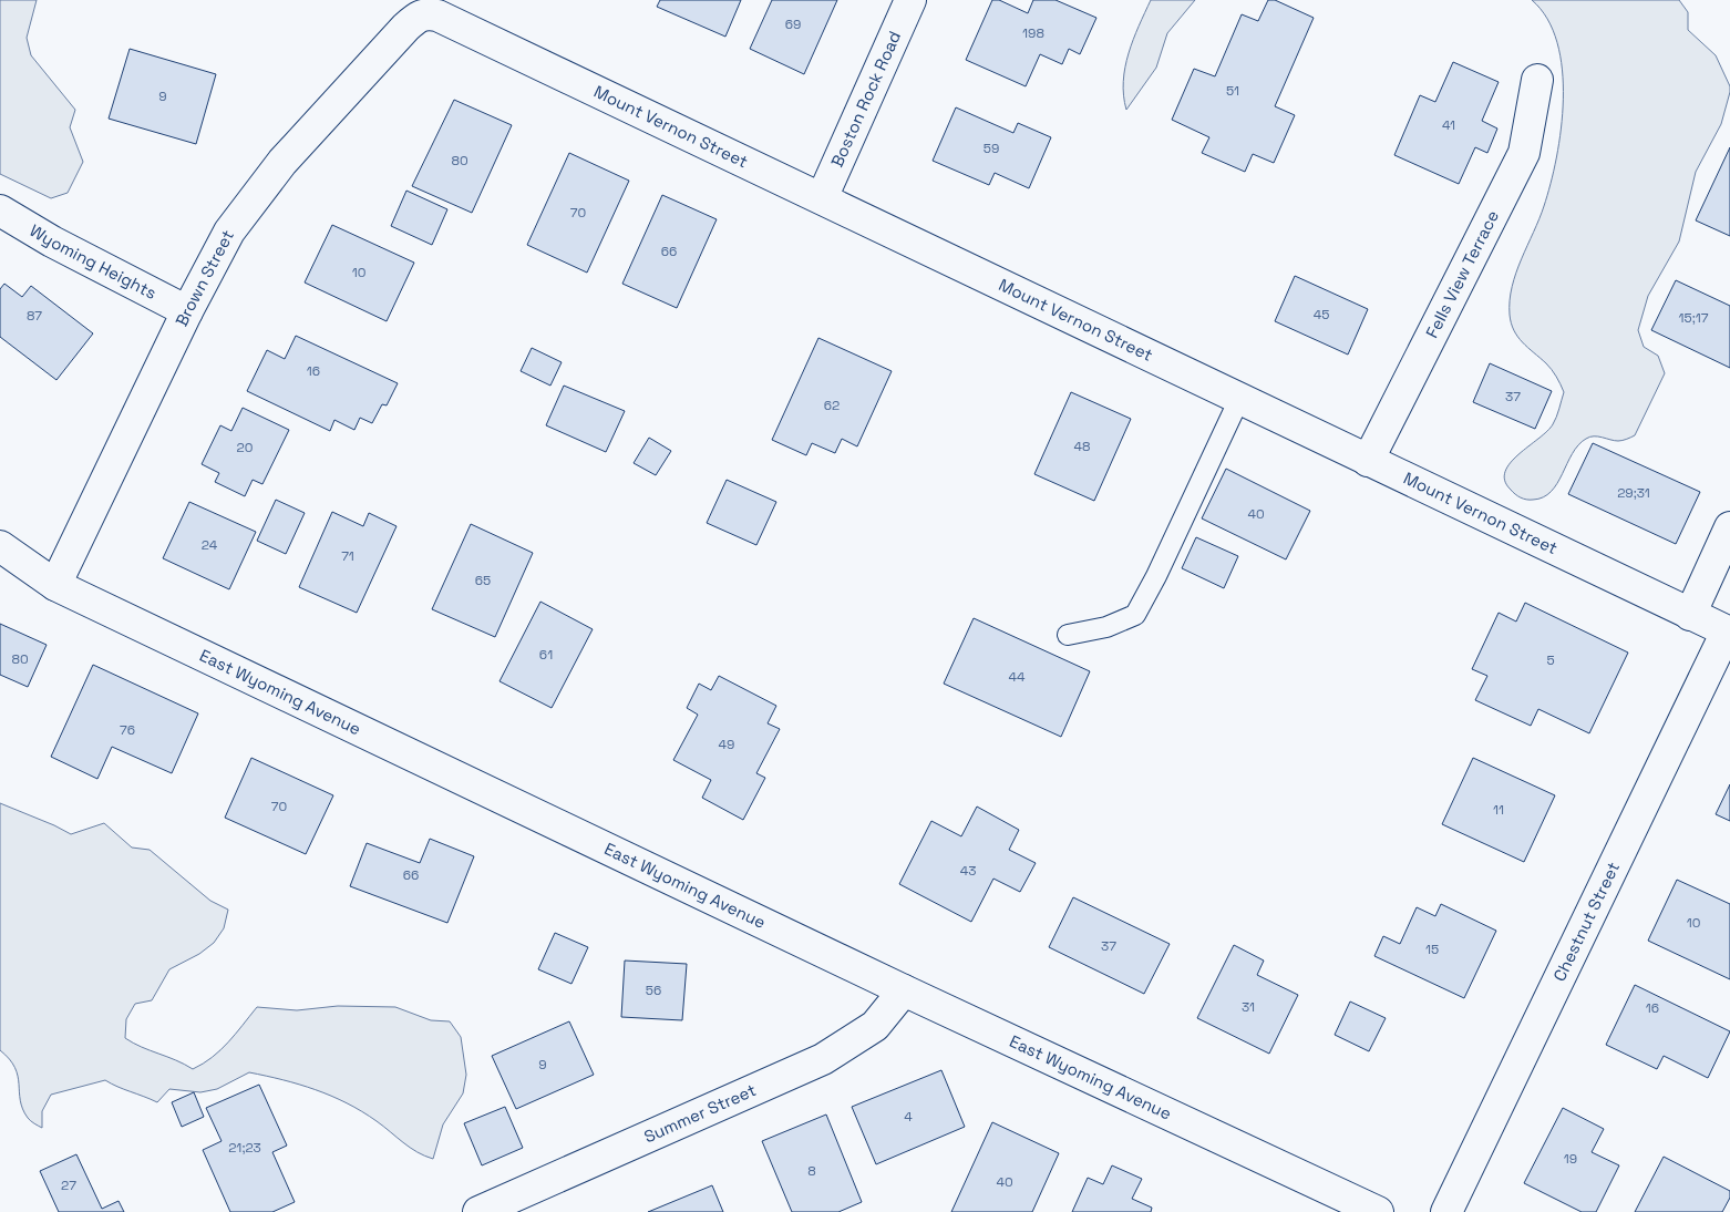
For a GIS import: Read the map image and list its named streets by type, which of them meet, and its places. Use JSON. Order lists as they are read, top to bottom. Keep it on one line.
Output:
{"streets":{"street":["Boston Rock Road","Mount Vernon Street","Wyoming Heights","Fells View Terrace","Brown Street","East Wyoming Avenue","Chestnut Street","Summer Street"]},"crossings":[["Boston Rock Road","Mount Vernon Street"],["Mount Vernon Street","Fells View Terrace"],["Mount Vernon Street","Brown Street"],["Mount Vernon Street","Chestnut Street"],["Wyoming Heights","Brown Street"],["Brown Street","East Wyoming Avenue"],["East Wyoming Avenue","Summer Street"]],"house_numbers":["69","198","51","9","41","59","80","70","66","10","45","87","15;17","16","37","62","48","20","29;31","40","24","71","65","61","80","5","44","76","49","70","11","43","66","10","37","15","56","31","16","9","4","21;23","19","8","40","27"]}
